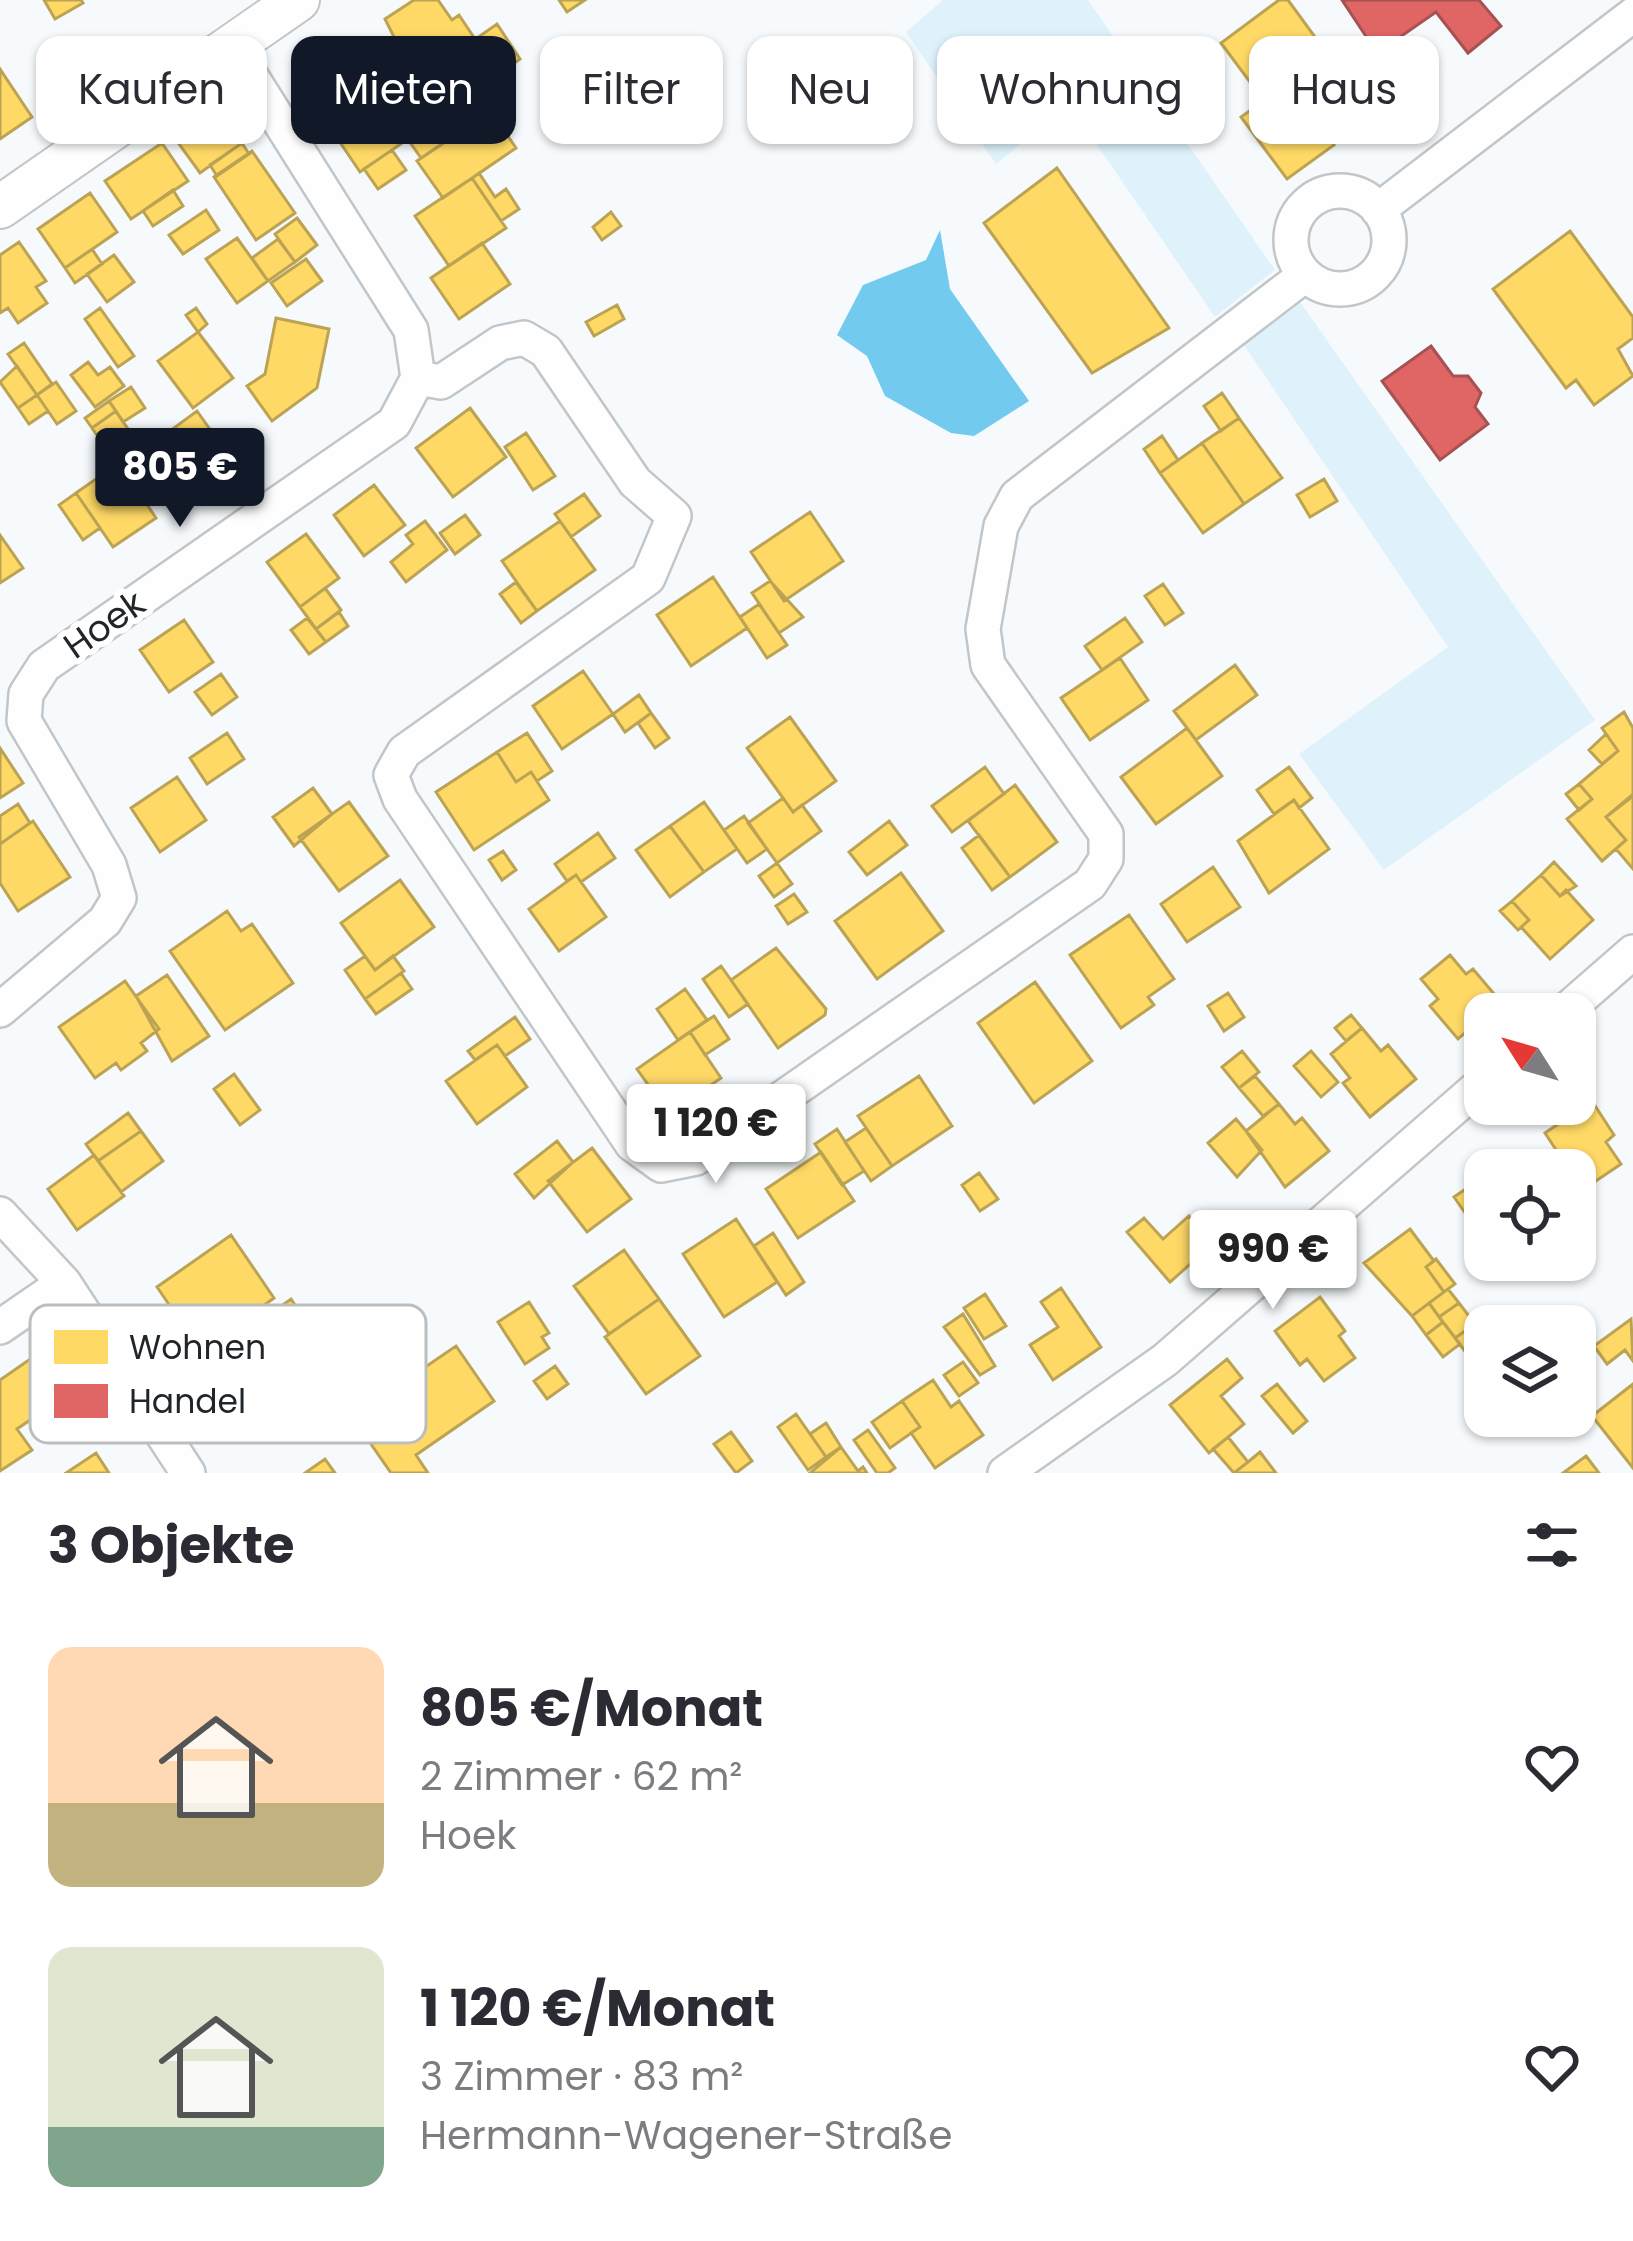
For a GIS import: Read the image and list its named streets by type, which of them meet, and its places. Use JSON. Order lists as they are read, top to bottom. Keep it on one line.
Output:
{"streets":{"street":["Hoek"]},"legend":["Wohnen","Handel"],"north":"top left","page":{"chip":["Kaufen","Mieten","Filter","Neu","Wohnung","Haus"],"price":["805 €","1 120 €","990 €"],"heading":"3 Objekte","list":[{"name":"805 €/Monat","note":"2 Zimmer · 62 m² · Hoek"},{"name":"1 120 €/Monat","note":"3 Zimmer · 83 m² · Hermann-Wagener-Straße"}]}}
